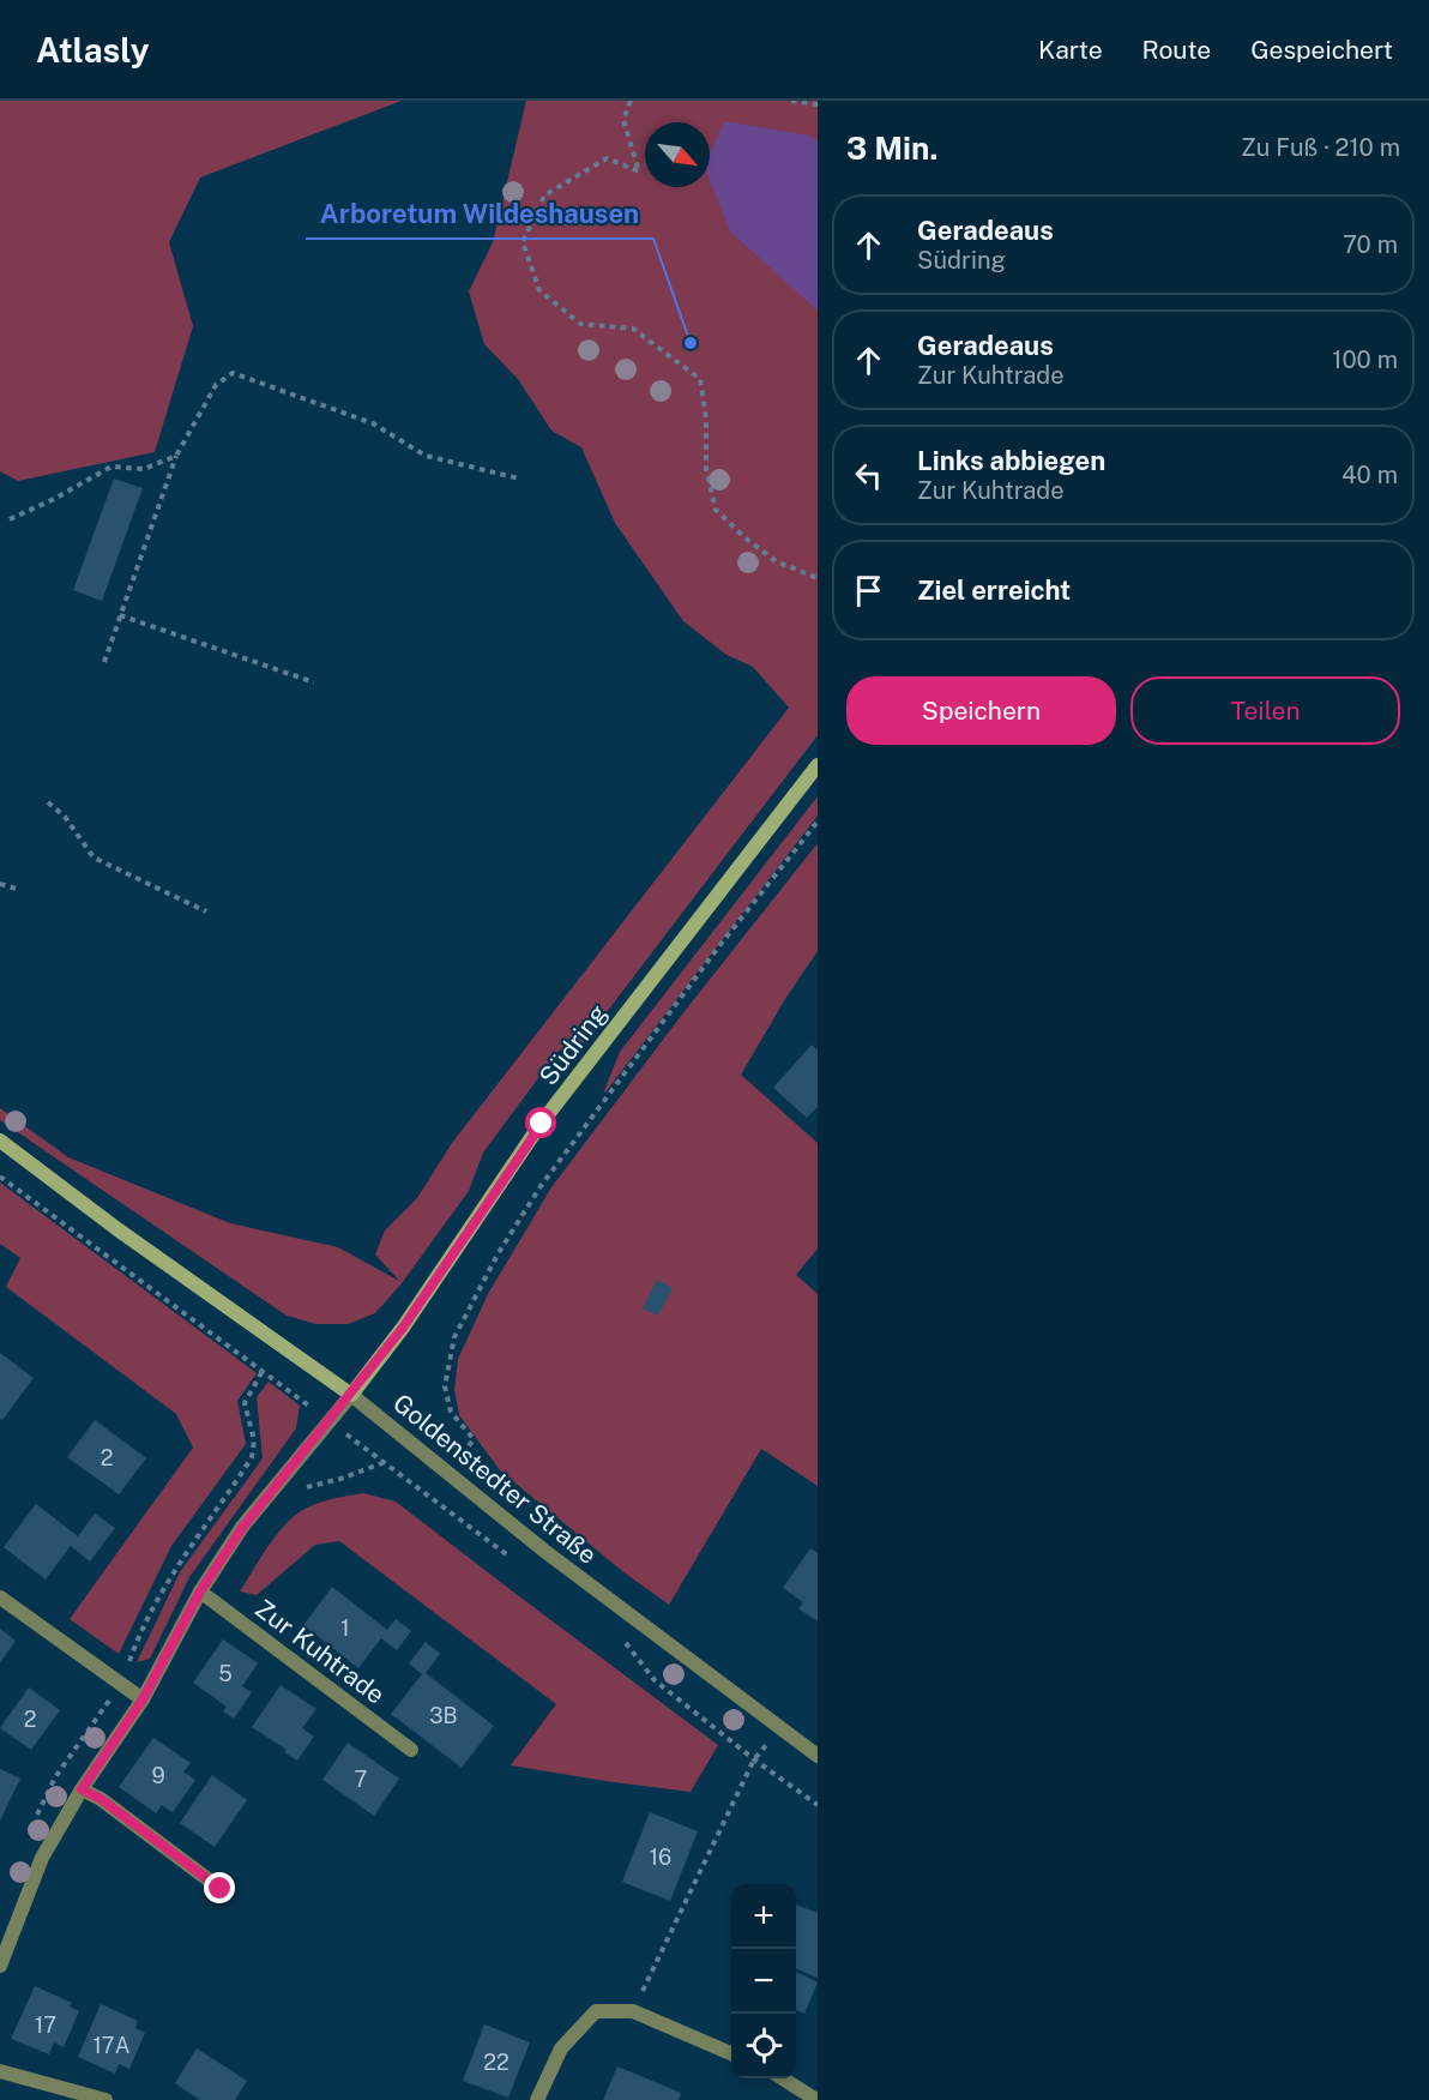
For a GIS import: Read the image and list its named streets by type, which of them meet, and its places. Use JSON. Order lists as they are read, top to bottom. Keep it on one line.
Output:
{"streets":{"main road":["Südring","Goldenstedter Straße"],"street":["Zur Kuhtrade"]},"crossings":[["Südring","Goldenstedter Straße"]],"places":["Arboretum Wildeshausen"],"house_numbers":["2","1","5","3B","2","9","7","16","17","17A","22"],"north":"bottom right","page":{"header":"Atlasly","nav":["Karte","Route","Gespeichert"],"heading":["3 Min.","Zu Fuß · 210 m"],"list":[["Geradeaus","Südring","70 m"],["Geradeaus","Zur Kuhtrade","100 m"],["Links abbiegen","Zur Kuhtrade","40 m"],"Ziel erreicht"],"buttons":["Speichern","Teilen"],"map_buttons":["+","−"]}}
